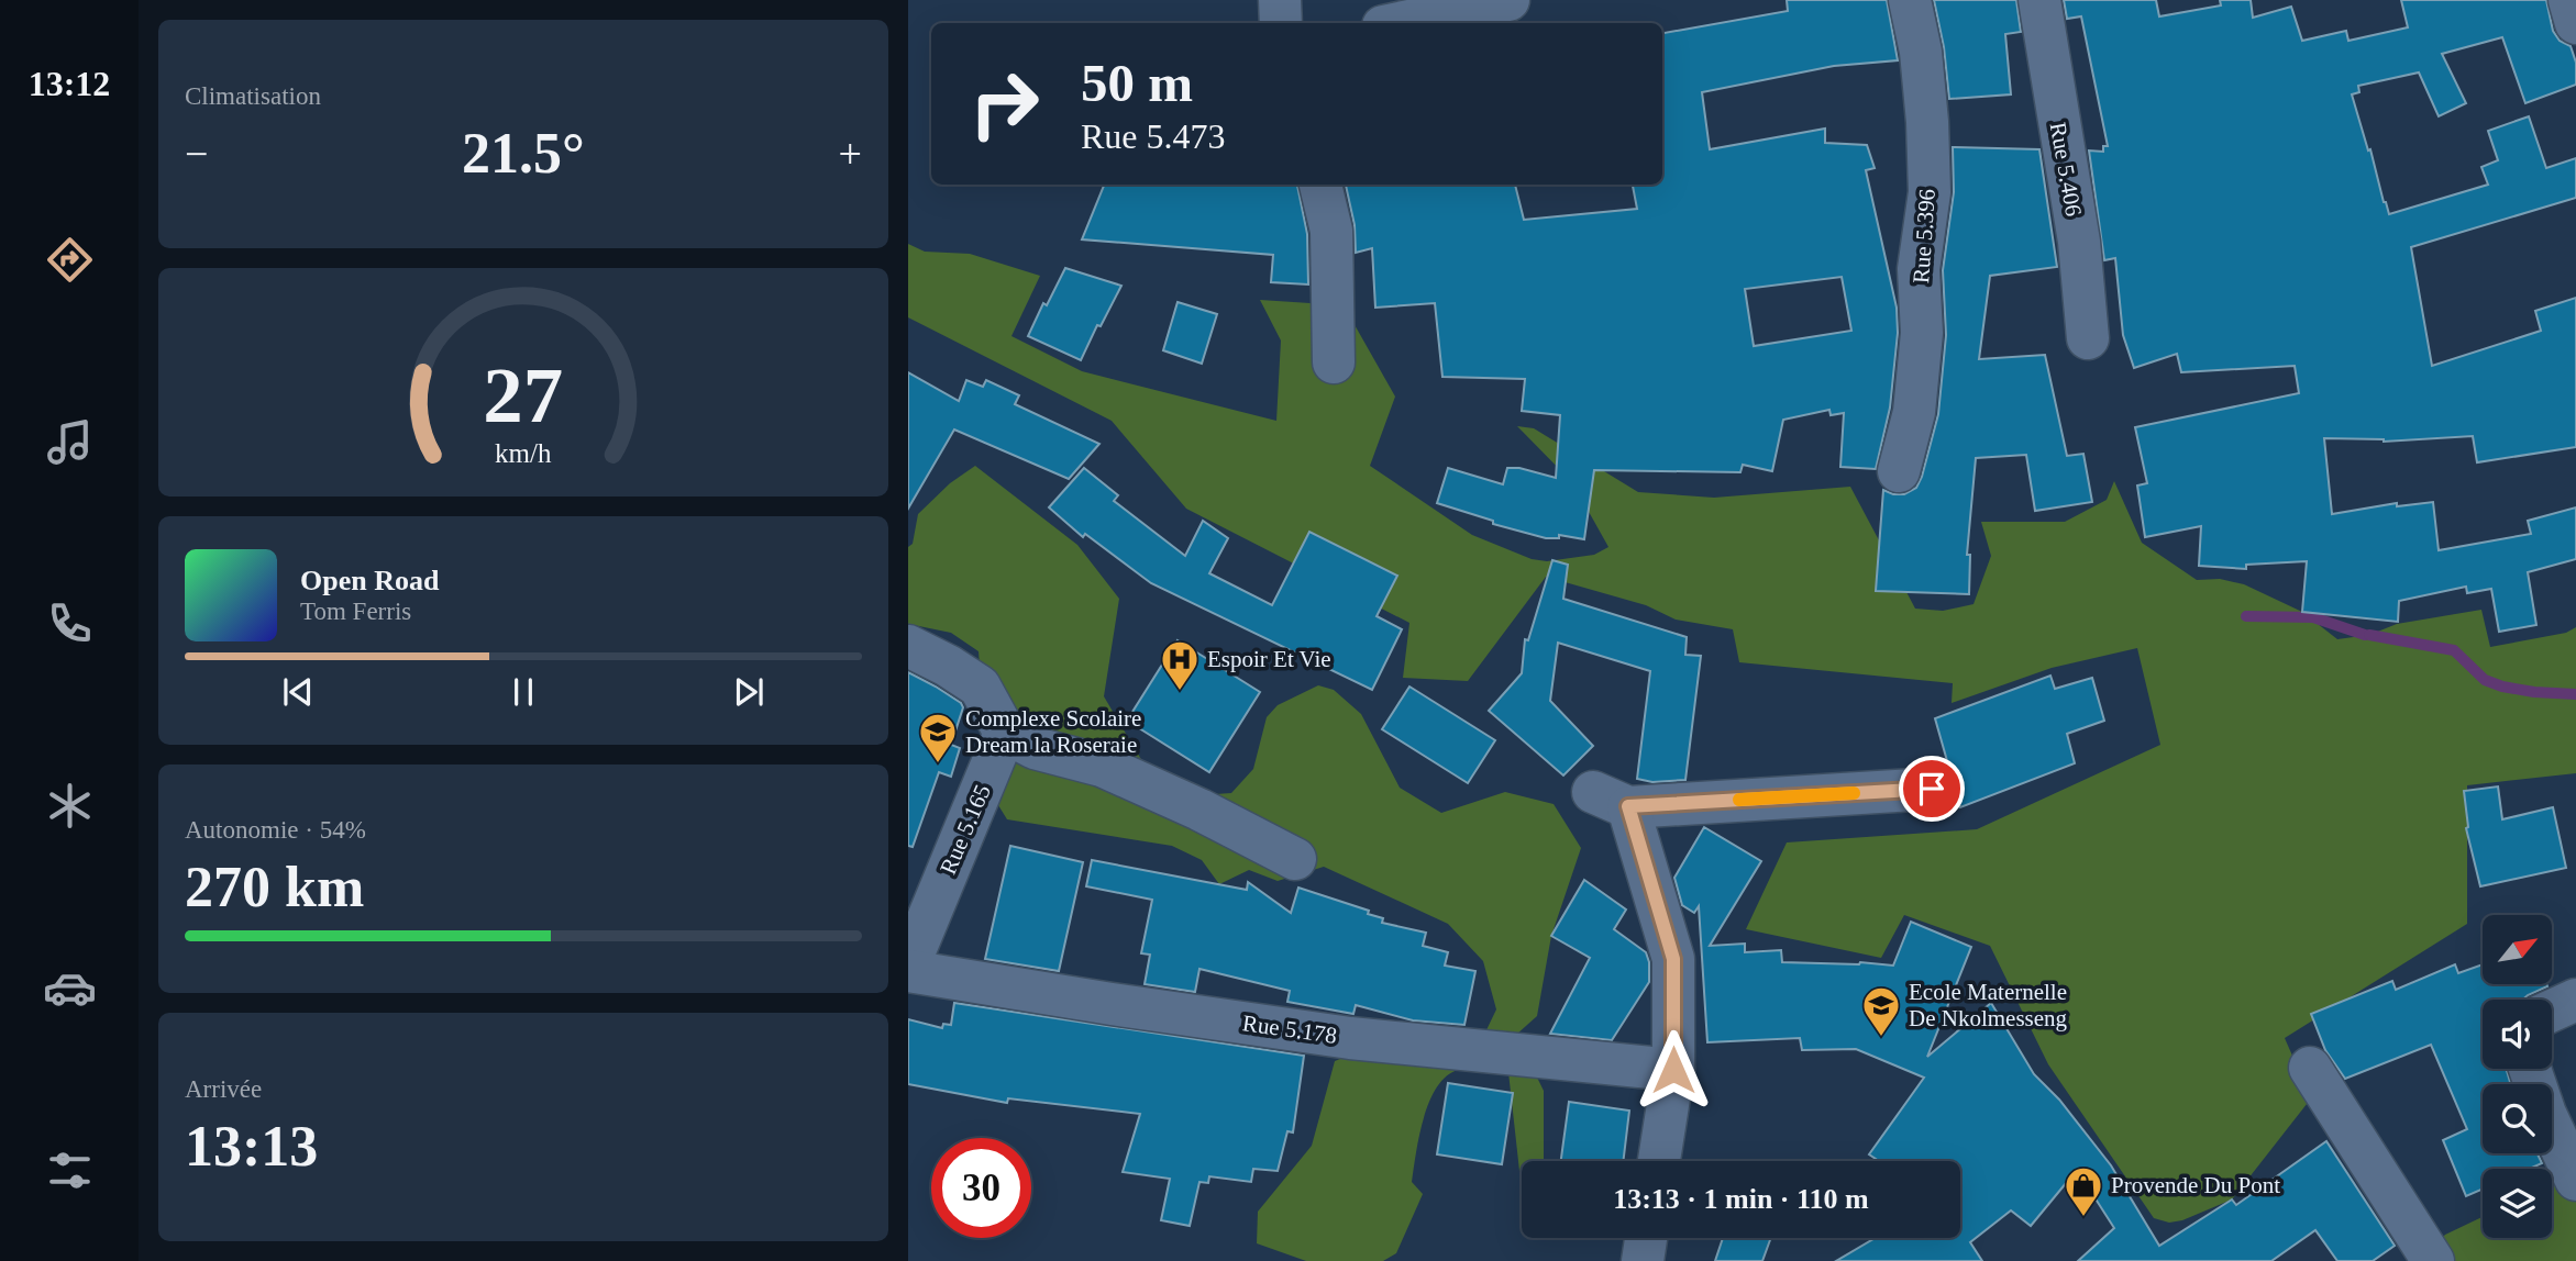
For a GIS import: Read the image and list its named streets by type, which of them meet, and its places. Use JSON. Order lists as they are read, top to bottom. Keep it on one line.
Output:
{"streets":{"street":["Rue 5.406","Rue 5.396","Rue 5.165","Rue 5.178"]},"crossings":[["Rue 5.165","Rue 5.178"]],"places":{"hospital":["Espoir Et Vie"],"school or university":["Complexe Scolaire Dream la Roseraie","Ecole Maternelle De Nkolmesseng"],"shop":["Provende Du Pont"]},"north":"top right","page":{"tabs":"13:12","tile":["Climatisation",["Autonomie · 54%","270 km"],["Arrivée","13:13"]],"turn":["50 m","Rue 5.473"],"heat":["−","21.5°","+"],"song":["Open Road","Tom Ferris"],"limit":"30","trip":"13:13 · 1 min · 110 m","gauge":["27","km/h"]}}
